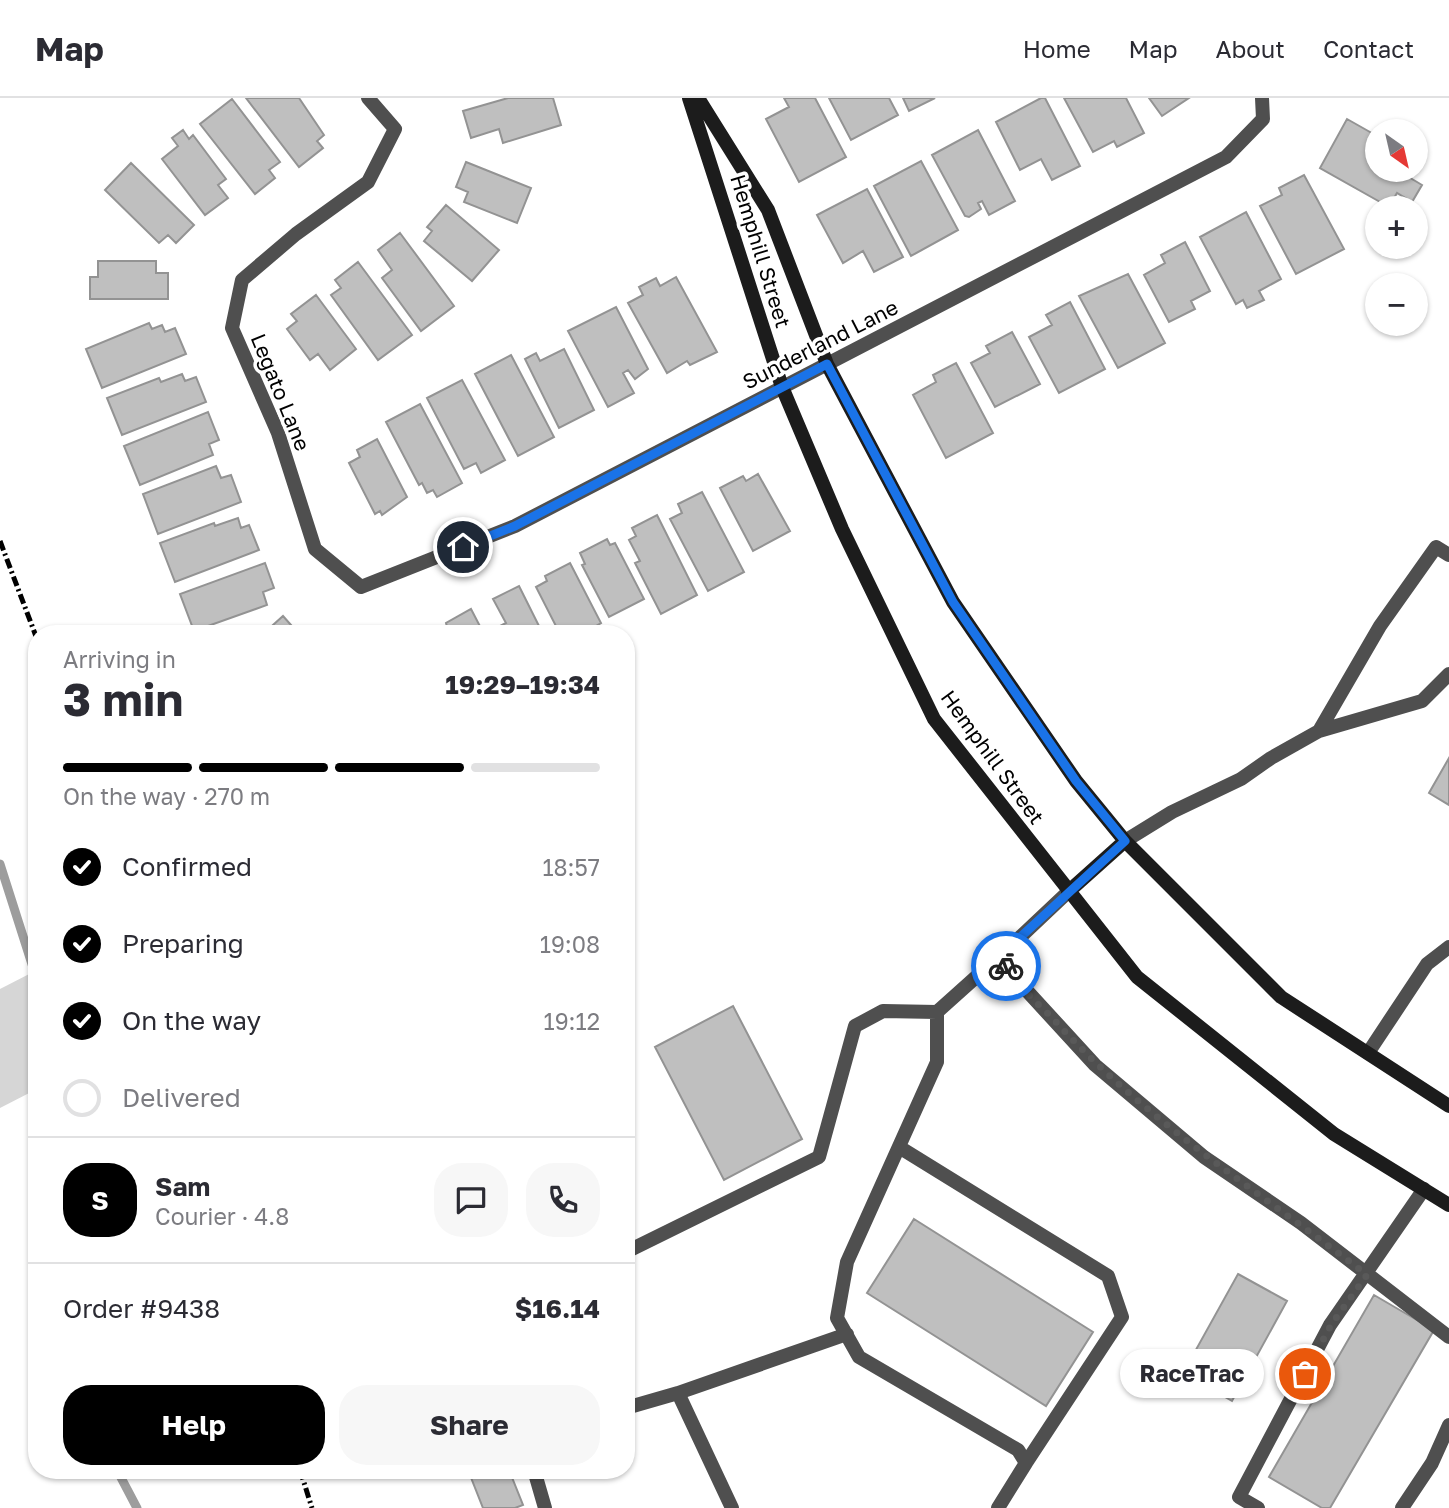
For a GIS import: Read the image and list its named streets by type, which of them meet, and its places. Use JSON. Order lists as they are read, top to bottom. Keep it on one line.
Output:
{"streets":{"street":["Hemphill Street","Sunderland Lane","Legato Lane"]},"crossings":[["Hemphill Street","Sunderland Lane"],["Sunderland Lane","Legato Lane"]],"places":["RaceTrac"],"north":"bottom right","page":{"header":"Map","nav":["Home","Map","About","Contact"],"map_buttons":["+","−"],"heading":["3 min","Arriving in","19:29–19:34"],"panel":["Sam","Courier · 4.8","Order #9438","$16.14"],"bar":"On the way · 270 m","list":[["Confirmed","18:57"],["Preparing","19:08"],["On the way","19:12"],"Delivered"],"round":"S","bubble":"RaceTrac","buttons":["Help","Share"]}}
